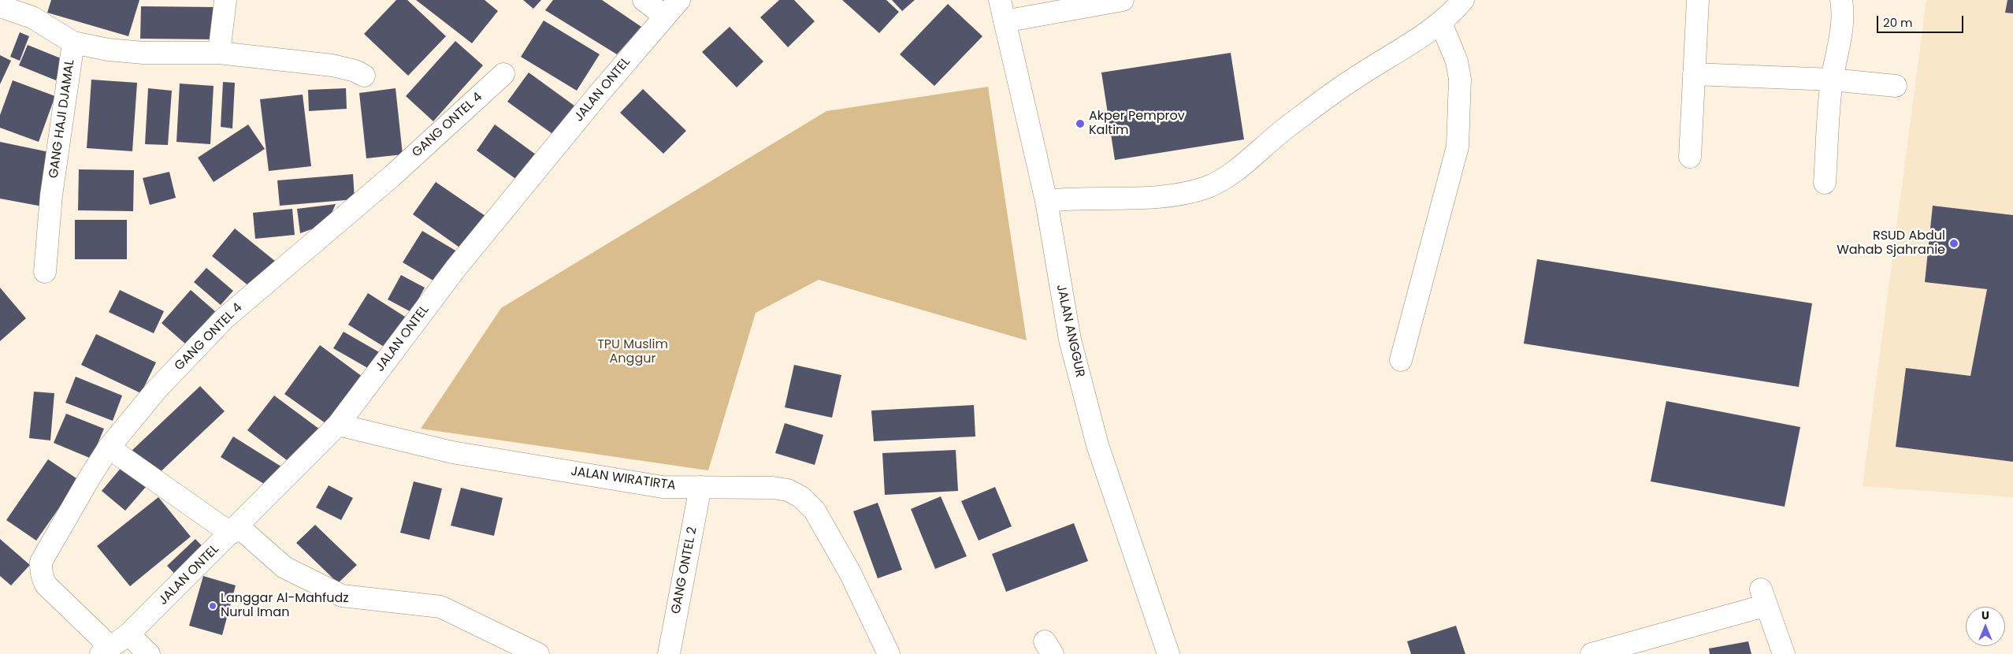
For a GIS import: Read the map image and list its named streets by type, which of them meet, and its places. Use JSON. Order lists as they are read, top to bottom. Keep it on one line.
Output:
{"streets":{"street":["JALAN ONTEL","GANG HAJI DJAMAL","GANG ONTEL 4","JALAN ANGGUR","JALAN WIRATIRTA","GANG ONTEL 2"]},"crossings":[["JALAN ONTEL","GANG ONTEL 4"],["JALAN ONTEL","JALAN WIRATIRTA"],["JALAN WIRATIRTA","GANG ONTEL 2"]],"parks":["TPU Muslim Anggur"],"places":["Akper Pemprov Kaltim","RSUD Abdul Wahab Sjahranie","Langgar Al-Mahfudz Nurul Iman"],"scale_bar":"20 m","north":"top"}
